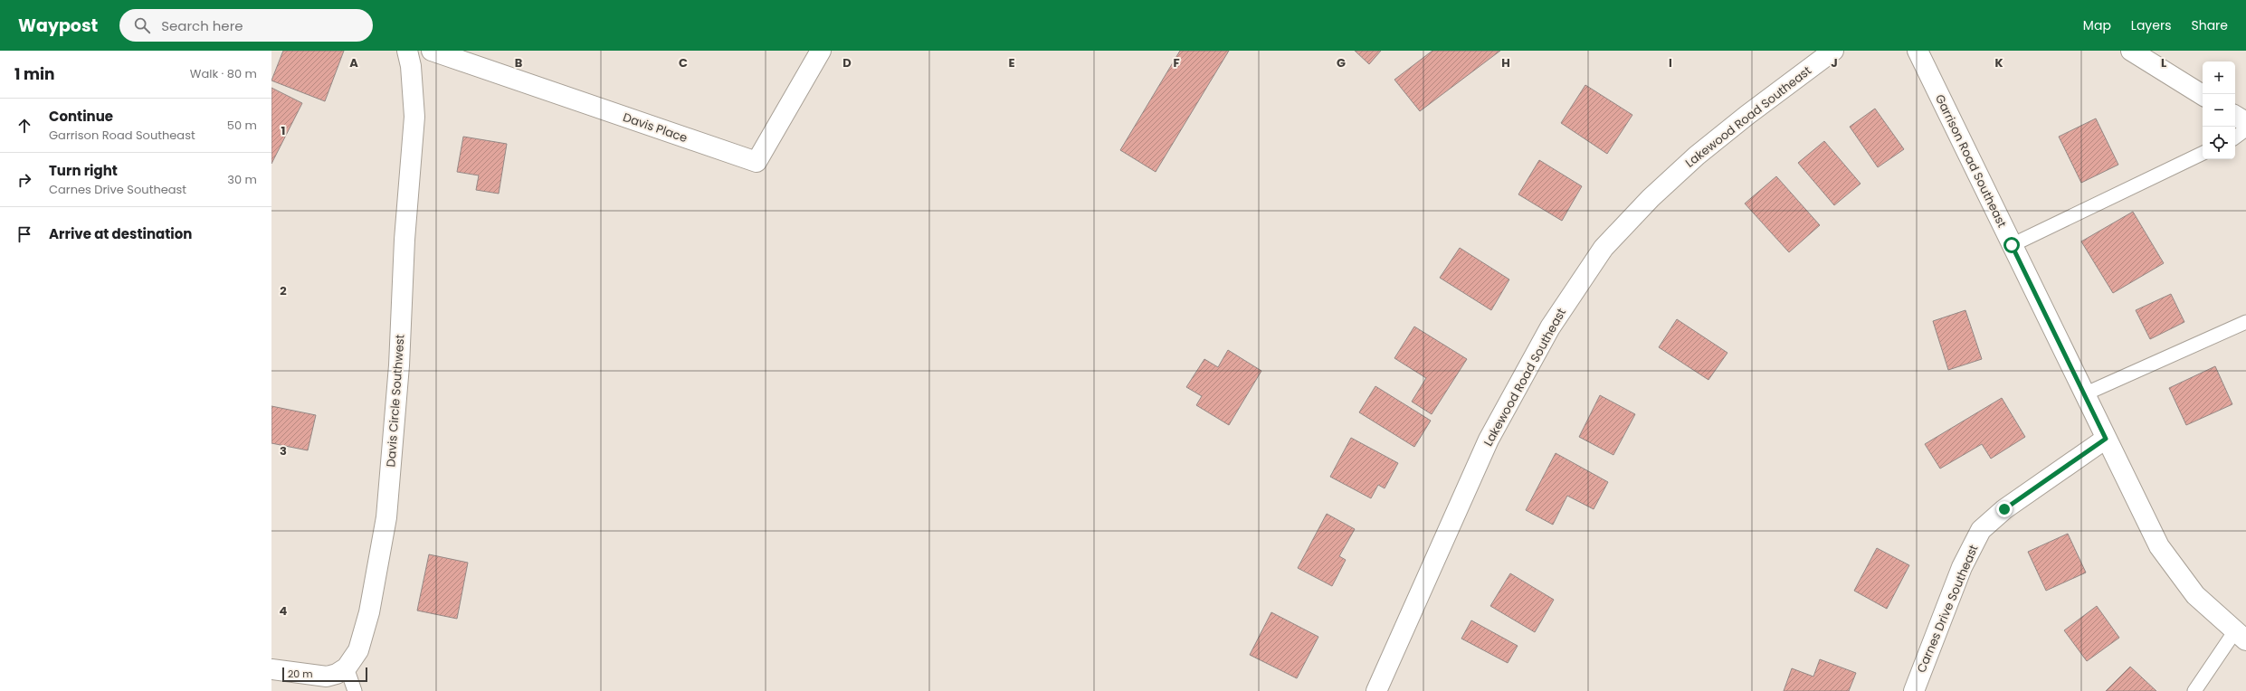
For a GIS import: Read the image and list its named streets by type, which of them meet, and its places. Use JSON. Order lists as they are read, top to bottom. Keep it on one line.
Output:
{"streets":{"street":["Lakewood Road Southeast","Davis Place","Garrison Road Southeast","Davis Circle Southwest","Carnes Drive Southeast"]},"crossings":[["Garrison Road Southeast","Carnes Drive Southeast"]],"scale_bar":"20 m","page":{"header":"Waypost","search":"Search here","nav":["Map","Layers","Share"],"heading":["1 min","Walk · 80 m"],"map_buttons":["+","−"],"list":[["Continue","Garrison Road Southeast","50 m"],["Turn right","Carnes Drive Southeast","30 m"],"Arrive at destination"],"scale":"20 m"},"grid":{"columns":["A","B","C","D","E","F","G","H","I","J","K","L"],"rows":["1","2","3","4"]}}
